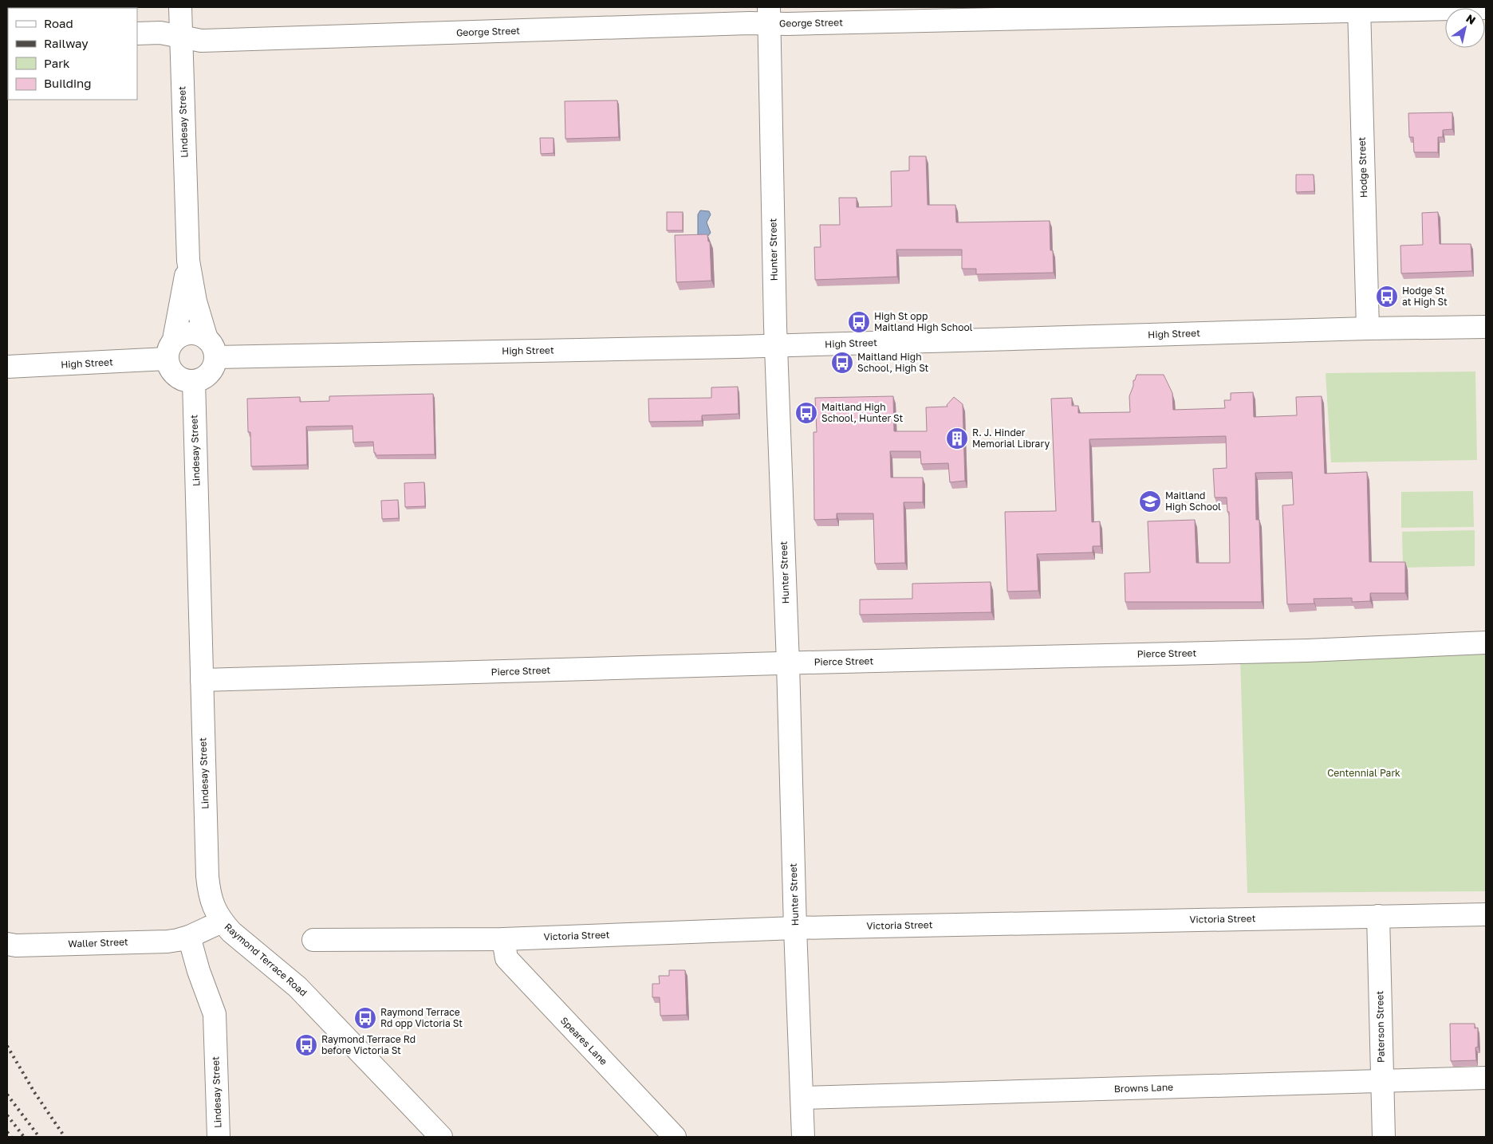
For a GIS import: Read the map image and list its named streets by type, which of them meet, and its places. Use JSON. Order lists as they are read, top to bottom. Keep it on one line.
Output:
{"streets":{"street":["George Street","Lindesay Street","Hodge Street","Hunter Street","High Street","Pierce Street","Victoria Street","Waller Street","Raymond Terrace Road","Paterson Street","Speares Lane","Browns Lane"]},"crossings":[["George Street","Lindesay Street"],["George Street","Hodge Street"],["George Street","Hunter Street"],["Lindesay Street","High Street"],["Lindesay Street","Pierce Street"],["Lindesay Street","Waller Street"],["Lindesay Street","Raymond Terrace Road"],["Hodge Street","High Street"],["Hunter Street","High Street"],["Hunter Street","Pierce Street"],["Hunter Street","Victoria Street"],["Hunter Street","Browns Lane"],["Victoria Street","Paterson Street"],["Victoria Street","Speares Lane"],["Paterson Street","Browns Lane"]],"parks":["Centennial Park"],"places":{"bus stop":["Hodge St at High St","High St opp Maitland High School","Maitland High School, High St","Maitland High School, Hunter St","Raymond Terrace Rd opp Victoria St","Raymond Terrace Rd before Victoria St"],"building":["R. J. Hinder Memorial Library"],"school or university":["Maitland High School"]},"legend":["Road","Railway","Park","Building"],"north":"top right"}
